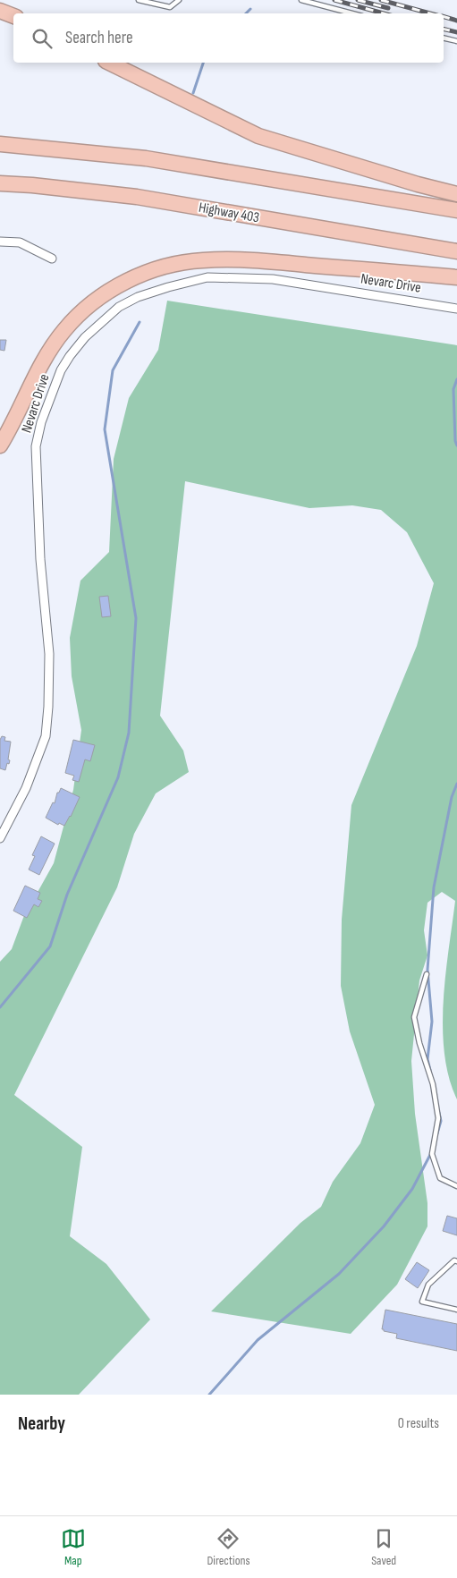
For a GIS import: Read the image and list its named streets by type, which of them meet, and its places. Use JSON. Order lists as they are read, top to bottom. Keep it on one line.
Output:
{"streets":{"highway":["Highway 403"],"street":["Nevarc Drive"]},"page":{"search":"Search here","heading":["Nearby","0 results"],"nav":["Map","Directions","Saved"]}}
